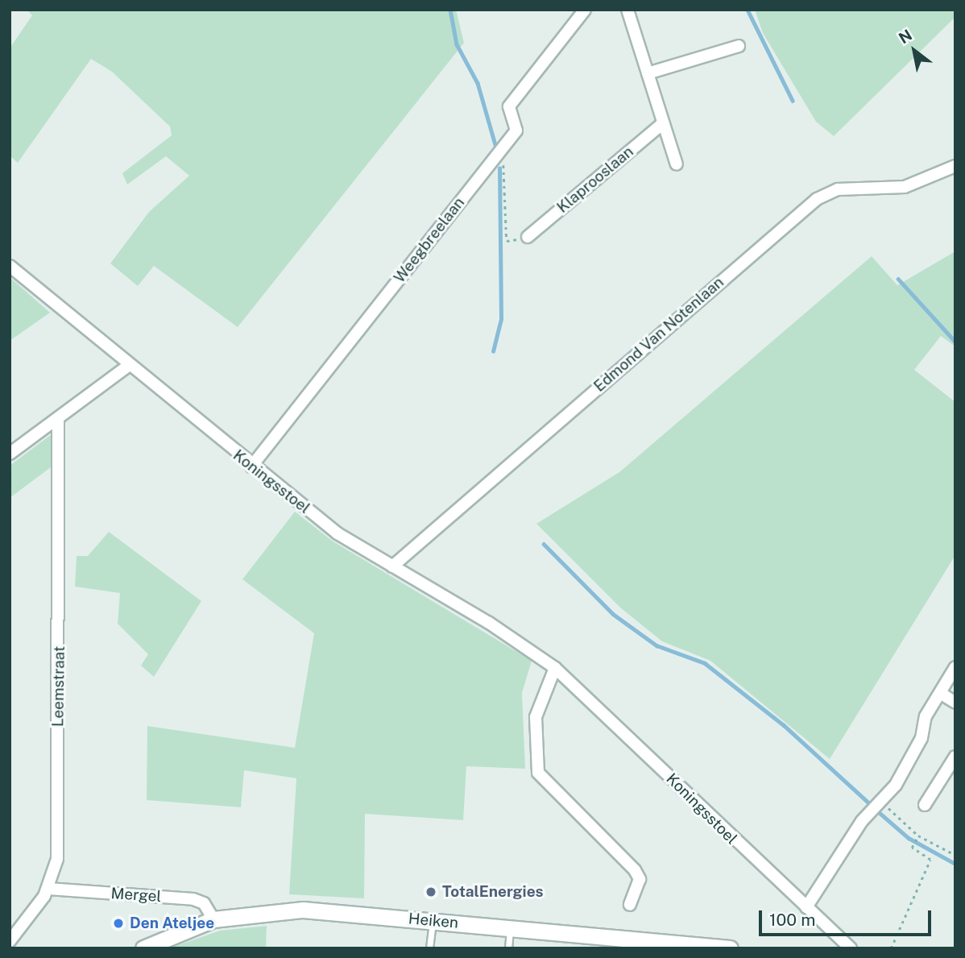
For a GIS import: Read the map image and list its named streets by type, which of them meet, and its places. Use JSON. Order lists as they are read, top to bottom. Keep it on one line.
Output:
{"streets":{"main road":["Heiken"],"street":["Klaprooslaan","Weegbreelaan","Edmond Van Notenlaan","Koningsstoel","Leemstraat","Mergel"]},"crossings":[["Weegbreelaan","Koningsstoel"],["Edmond Van Notenlaan","Koningsstoel"],["Leemstraat","Mergel"],["Mergel","Heiken"]],"places":["TotalEnergies","Den Ateljee"],"scale_bar":"100 m","north":"top left"}
